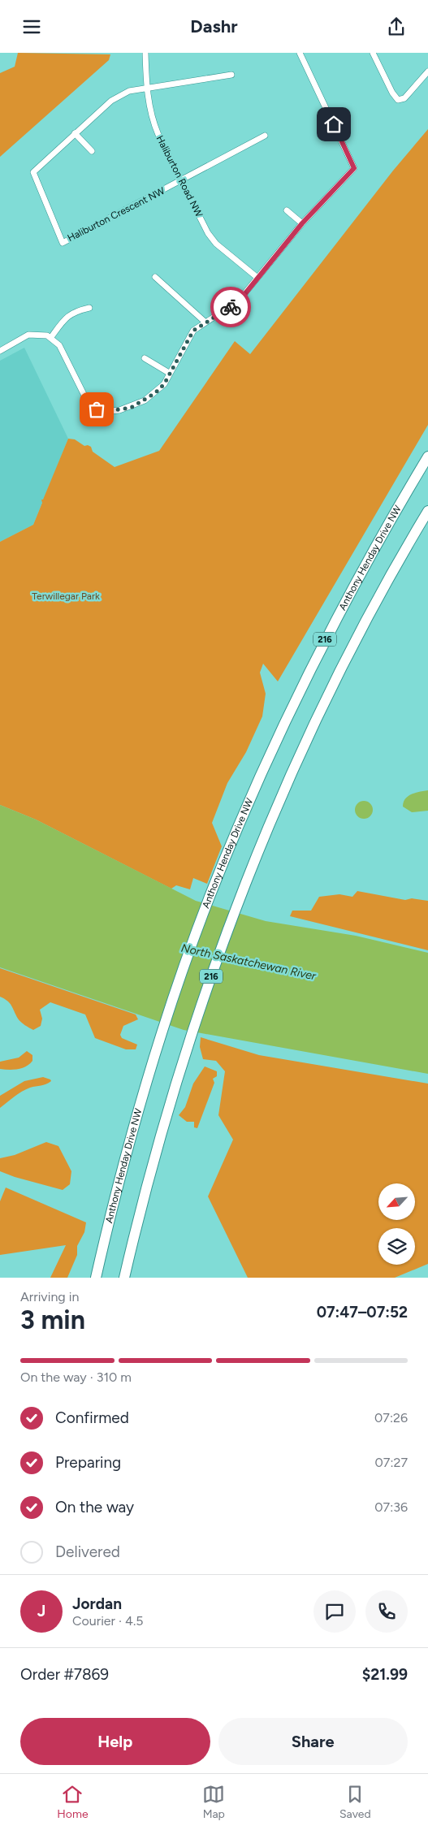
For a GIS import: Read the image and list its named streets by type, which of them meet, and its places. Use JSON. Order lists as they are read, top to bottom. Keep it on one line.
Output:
{"streets":{"highway":["Anthony Henday Drive NW","216"],"street":["Haliburton Road NW","Haliburton Crescent NW"]},"crossings":[["Haliburton Road NW","Haliburton Crescent NW"]],"water":["North Saskatchewan River"],"parks":["Terwillegar Park"],"north":"bottom left","page":{"header":"Dashr","heading":["3 min","Arriving in","07:47–07:52"],"panel":["Jordan","Courier · 4.5","Order #7869","$21.99"],"bar":"On the way · 310 m","list":[["Confirmed","07:26"],["Preparing","07:27"],["On the way","07:36"],"Delivered"],"round":"J","buttons":["Help","Share"],"tabs":["Home","Map","Saved"]}}
